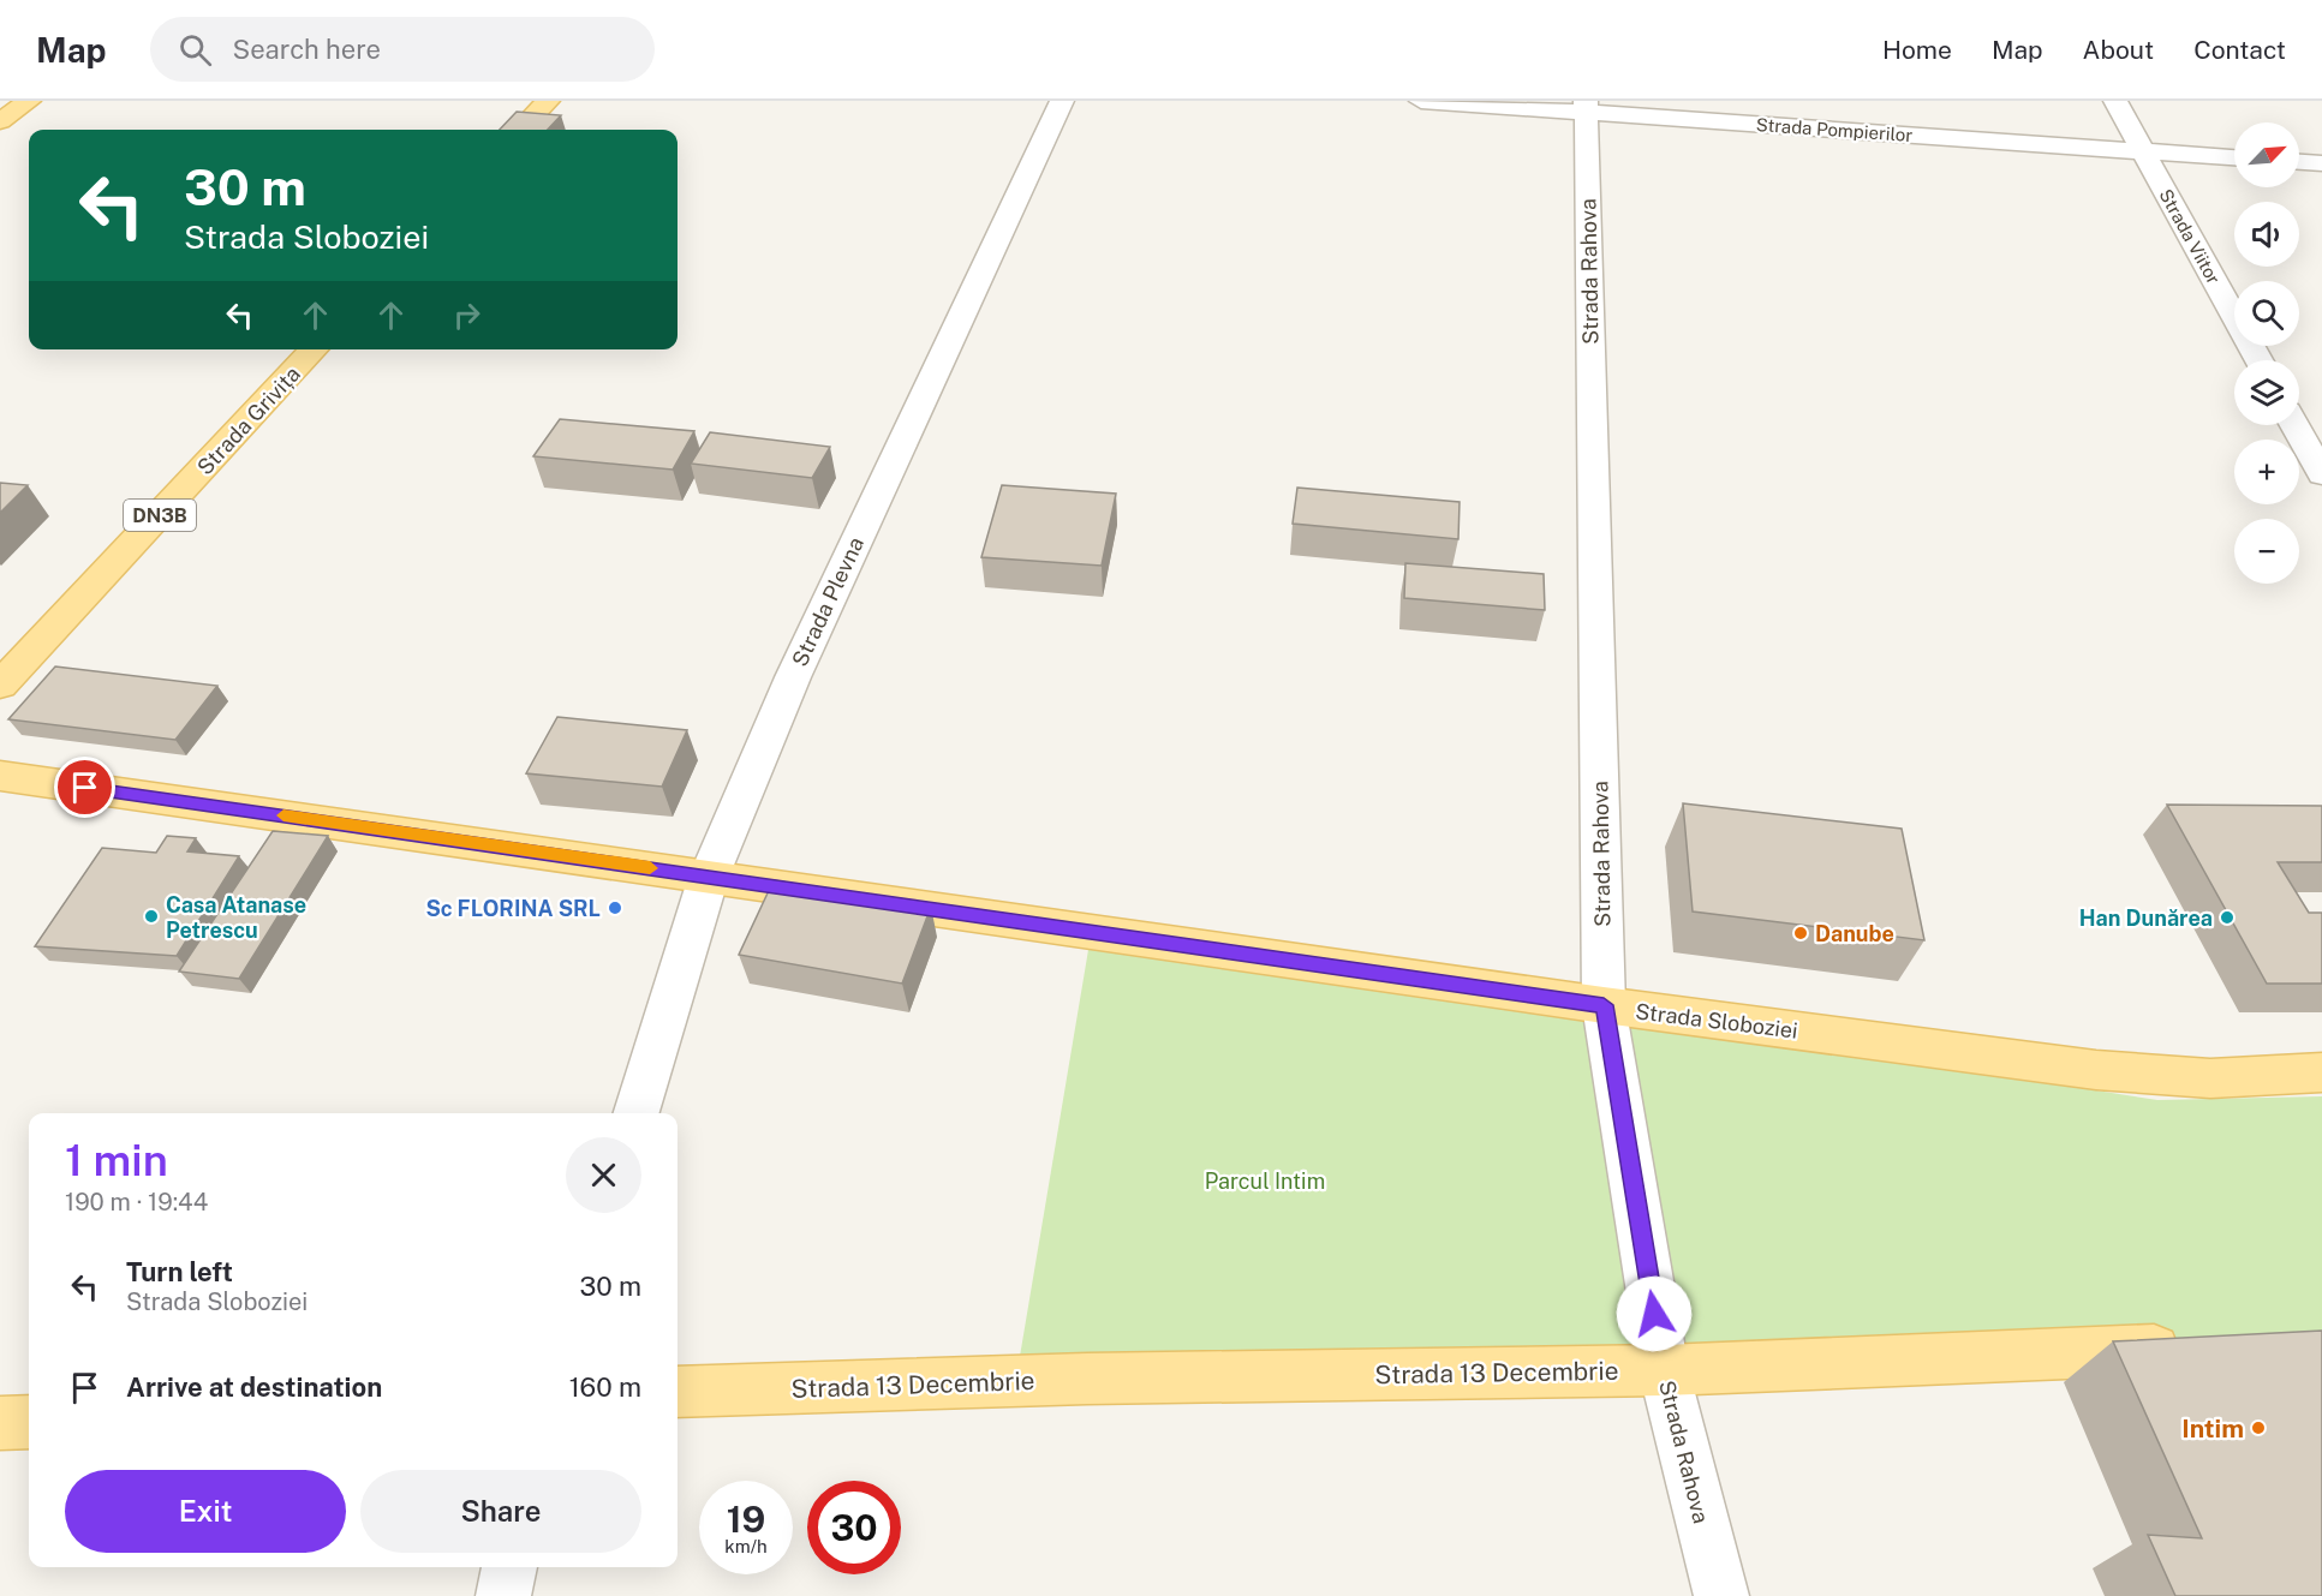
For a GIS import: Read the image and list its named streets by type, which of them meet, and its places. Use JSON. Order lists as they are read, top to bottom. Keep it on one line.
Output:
{"streets":{"main road":["Strada Grivița","DN3B","Strada Sloboziei","Strada 13 Decembrie"],"street":["Strada Pompierilor","Strada Viitor","Strada Rahova","Strada Plevna"]},"crossings":[["Strada Pompierilor","Strada Viitor"],["Strada Pompierilor","Strada Rahova"],["Strada Rahova","Strada Sloboziei"],["Strada Rahova","Strada 13 Decembrie"],["Strada Plevna","Strada Sloboziei"]],"parks":["Parcul Intim"],"places":["Sc FLORINA SRL","Casa Atanase Petrescu","Han Dunărea","Danube","Intim"],"north":"top right","page":{"header":"Map","search":"Search here","nav":["Home","Map","About","Contact"],"map_buttons":["+","−"],"turn":["30 m","Strada Sloboziei"],"heading":["1 min","190 m · 19:44"],"list":[{"name":"Turn left","note":"Strada Sloboziei","value":"30 m"},{"name":"Arrive at destination","value":"160 m"}],"buttons":["Exit","Share"],"speed":"19 km/h","limit":"30"}}
